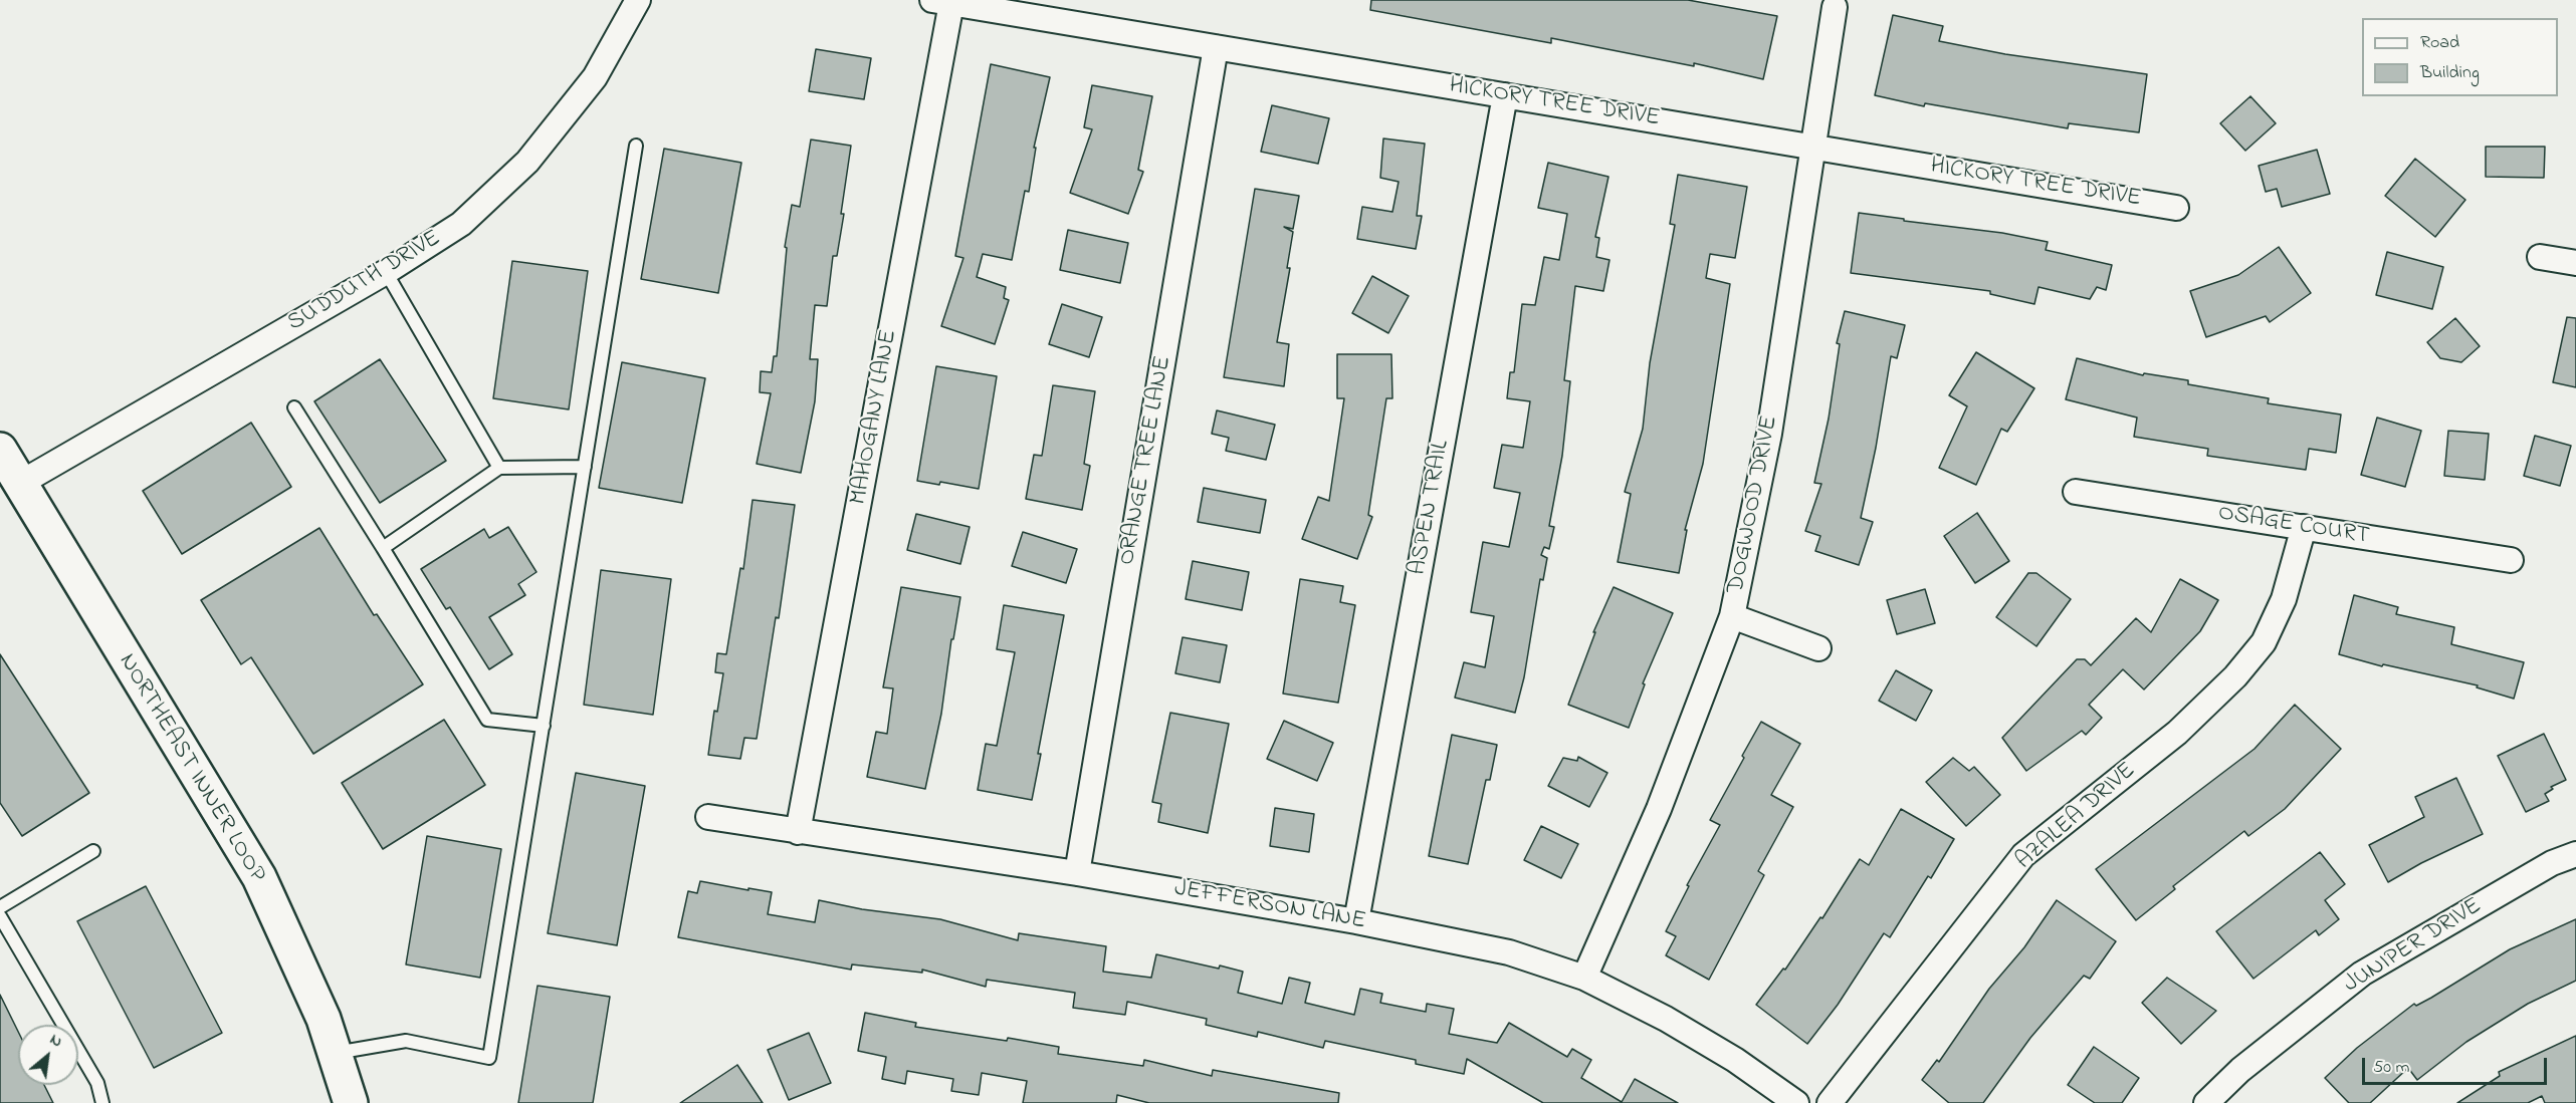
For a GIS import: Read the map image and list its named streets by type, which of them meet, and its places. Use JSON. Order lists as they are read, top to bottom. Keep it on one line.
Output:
{"streets":{"main road":["NORTHEAST INNER LOOP"],"street":["HICKORY TREE DRIVE","SUDDUTH DRIVE","MAHOGANY LANE","ORANGE TREE LANE","DOGWOOD DRIVE","ASPEN TRAIL","OSAGE COURT","AZALEA DRIVE","JEFFERSON LANE","JUNIPER DRIVE"]},"crossings":[["HICKORY TREE DRIVE","MAHOGANY LANE"],["HICKORY TREE DRIVE","ORANGE TREE LANE"],["HICKORY TREE DRIVE","DOGWOOD DRIVE"],["HICKORY TREE DRIVE","ASPEN TRAIL"],["SUDDUTH DRIVE","NORTHEAST INNER LOOP"],["MAHOGANY LANE","JEFFERSON LANE"],["ORANGE TREE LANE","JEFFERSON LANE"],["DOGWOOD DRIVE","JEFFERSON LANE"],["ASPEN TRAIL","JEFFERSON LANE"],["OSAGE COURT","AZALEA DRIVE"]],"legend":["Road","Building"],"scale_bar":"50 m","north":"top right"}
